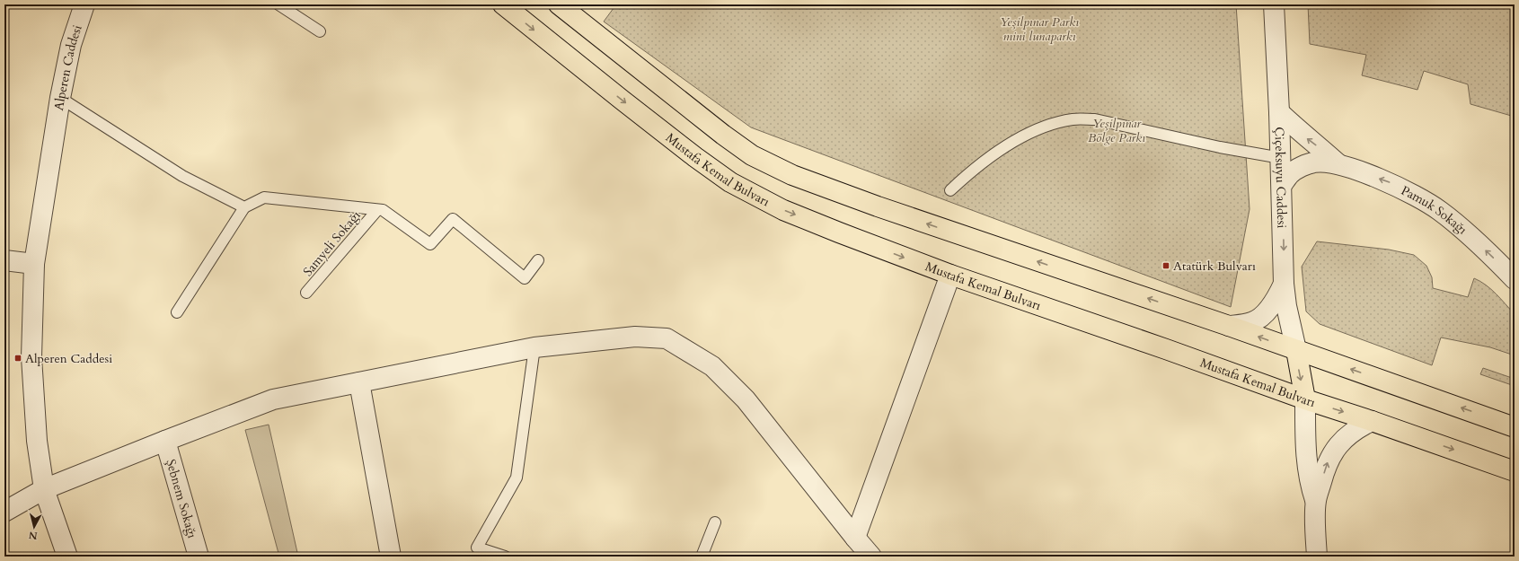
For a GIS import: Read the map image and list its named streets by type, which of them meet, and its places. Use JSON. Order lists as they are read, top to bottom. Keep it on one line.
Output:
{"streets":{"main road":["Mustafa Kemal Bulvarı"],"street":["Alperen Caddesi","Çiçeksuyu Caddesi","Pamuk Sokağı","Şebnem Sokağı"],"lane":["Samyeli Sokağı"]},"crossings":[["Çiçeksuyu Caddesi","Pamuk Sokağı"]],"one_way":["Pamuk Sokağı"],"parks":["Yeşilpınar Parkı mini lunaparkı","Yeşilpınar Bölge Parkı"],"places":{"transit":["Atatürk Bulvarı","Alperen Caddesi"]},"north":"bottom"}
